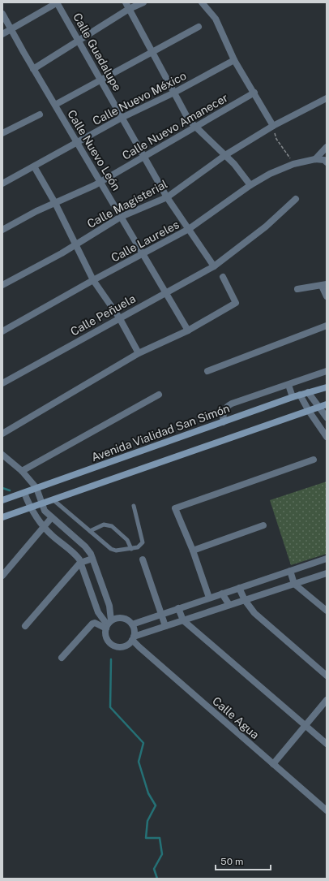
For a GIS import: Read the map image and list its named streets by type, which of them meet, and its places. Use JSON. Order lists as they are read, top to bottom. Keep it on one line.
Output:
{"streets":{"main road":["Avenida Vialidad San Simón"],"street":["Calle Guadalupe","Calle Nuevo México","Calle Nuevo Amanecer","Calle Nuevo León","Calle Magisterial","Calle Laureles","Calle Peñuela","Calle Agua"]},"crossings":[["Calle Guadalupe","Calle Nuevo México"],["Calle Guadalupe","Calle Nuevo Amanecer"],["Calle Guadalupe","Calle Magisterial"],["Calle Guadalupe","Calle Laureles"],["Calle Guadalupe","Calle Peñuela"],["Calle Nuevo México","Calle Nuevo León"],["Calle Nuevo Amanecer","Calle Nuevo León"],["Calle Nuevo León","Calle Magisterial"],["Calle Nuevo León","Calle Laureles"],["Calle Nuevo León","Calle Peñuela"]],"scale_bar":"50 m"}
